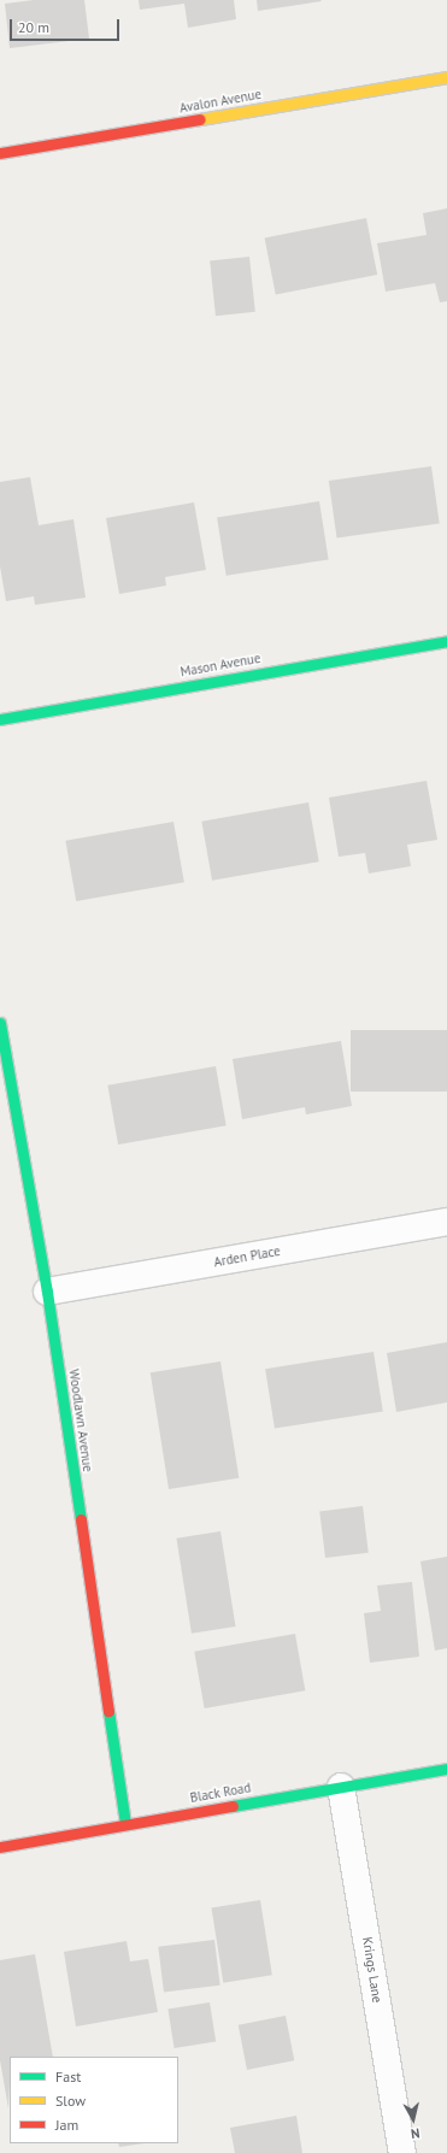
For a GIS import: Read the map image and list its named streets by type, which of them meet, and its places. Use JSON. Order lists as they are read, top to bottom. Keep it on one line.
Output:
{"streets":{"street":["Avalon Avenue","Mason Avenue","Arden Place","Woodlawn Avenue","Black Road","Krings Lane"]},"crossings":[["Arden Place","Woodlawn Avenue"],["Woodlawn Avenue","Black Road"],["Black Road","Krings Lane"]],"legend":["Fast","Slow","Jam"],"scale_bar":"20 m","north":"bottom"}
